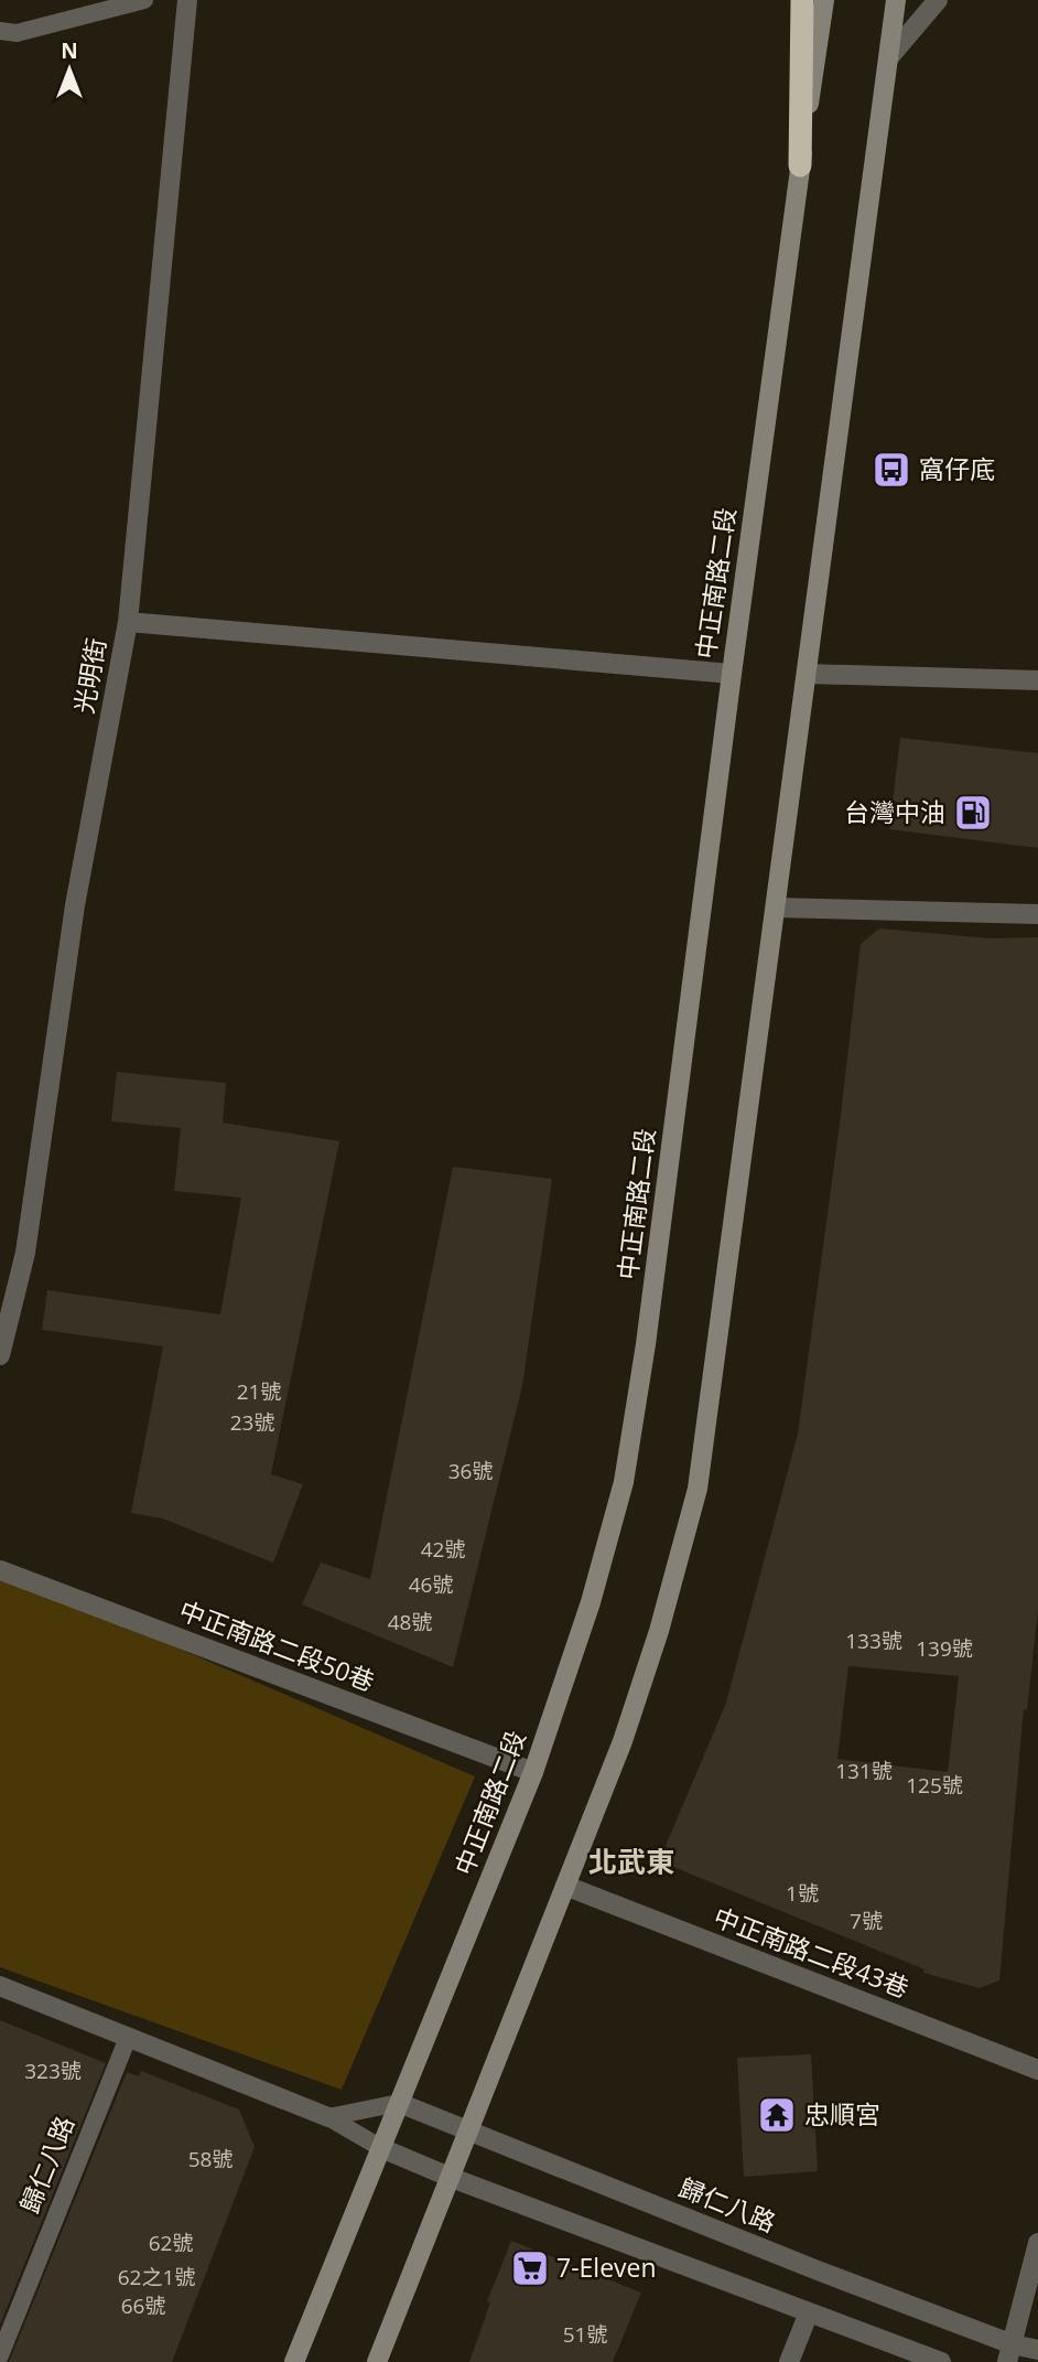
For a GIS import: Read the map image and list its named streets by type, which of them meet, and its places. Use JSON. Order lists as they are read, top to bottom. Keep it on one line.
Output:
{"streets":{"street":["中正南路二段","光明街","中正南路二段50巷","中正南路二段43巷","歸仁八路"]},"crossings":[["中正南路二段","中正南路二段50巷"],["中正南路二段","歸仁八路"]],"districts":["北武東"],"places":{"bus stop":["窩仔底"],"fuel station":["台灣中油"],"temple":["忠順宮"],"supermarket":["7-Eleven"]},"house_numbers":["21號","23號","36號","42號","46號","48號","133號","139號","131號","125號","1號","7號","323號","58號","62號","62之1號","66號","51號"],"north":"top"}
